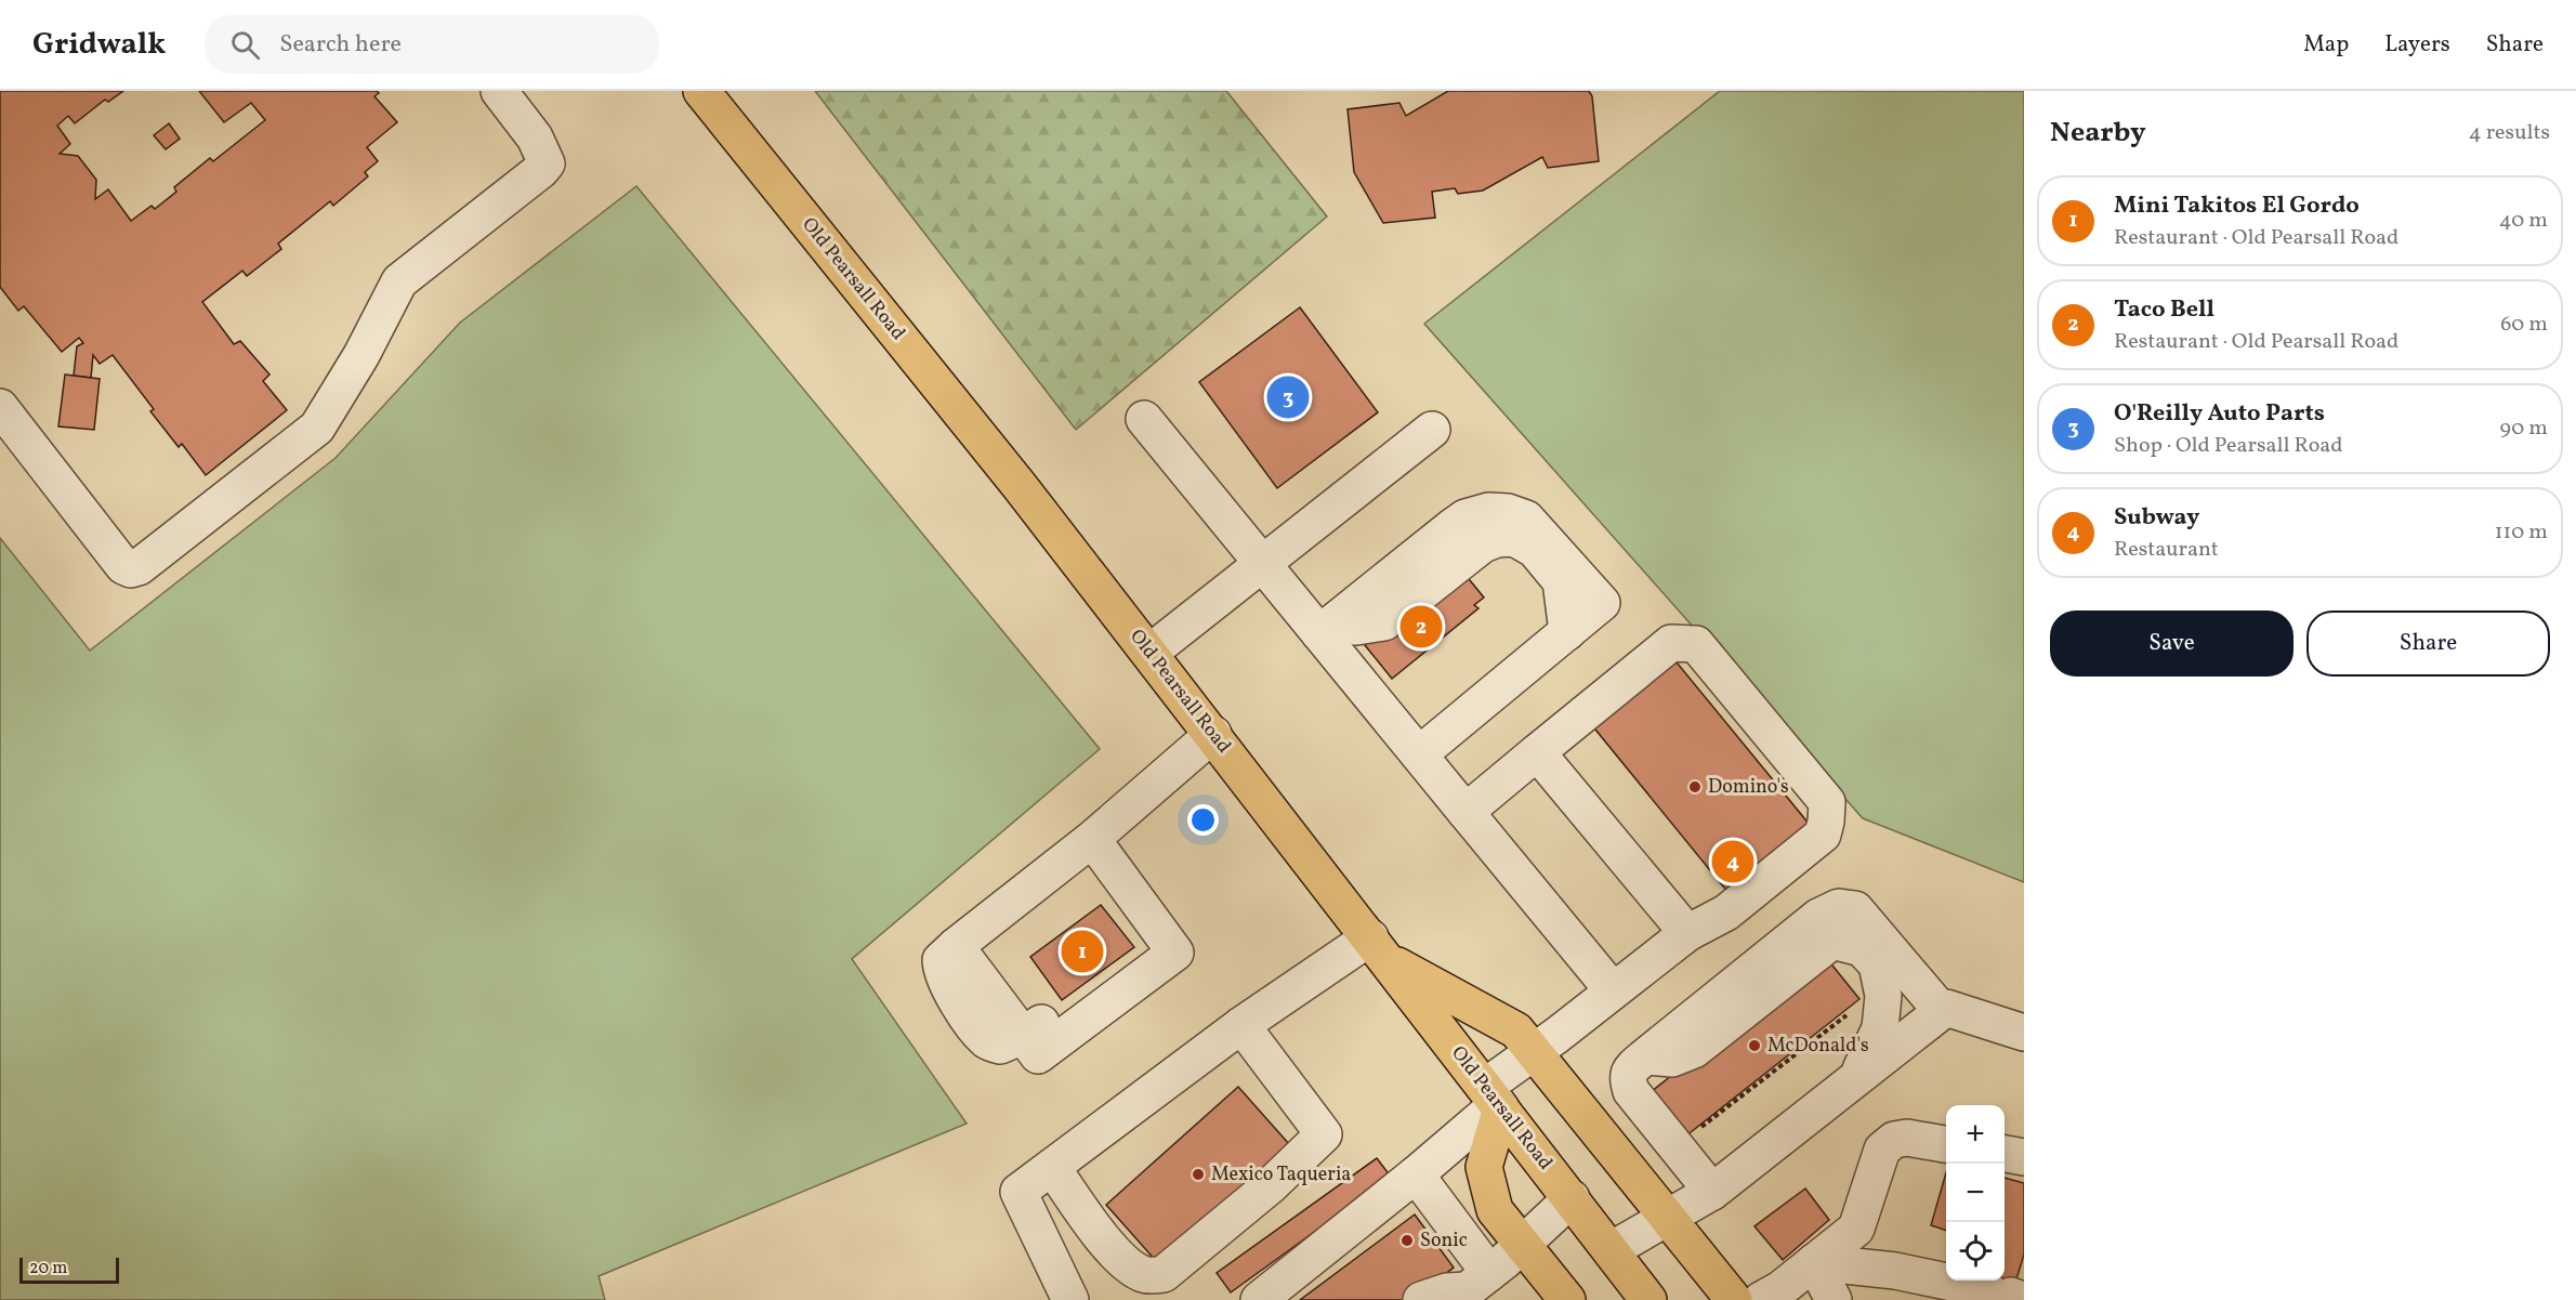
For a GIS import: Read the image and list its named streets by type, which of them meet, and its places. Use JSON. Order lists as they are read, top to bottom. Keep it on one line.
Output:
{"streets":{"main road":["Old Pearsall Road"]},"places":["Domino's","McDonald's","Mexico Taqueria","Sonic"],"scale_bar":"20 m","page":{"header":"Gridwalk","search":"Search here","nav":["Map","Layers","Share"],"heading":["Nearby","4 results"],"list":[{"mark":"1","name":"Mini Takitos El Gordo","note":"Restaurant · Old Pearsall Road","value":"40 m"},{"mark":"2","name":"Taco Bell","note":"Restaurant · Old Pearsall Road","value":"60 m"},{"mark":"3","name":"O'Reilly Auto Parts","note":"Shop · Old Pearsall Road","value":"90 m"},{"mark":"4","name":"Subway","note":"Restaurant","value":"110 m"}],"pins":["3","2","4","1"],"buttons":["Save","Share"],"map_buttons":["+","−"],"scale":"20 m"}}
